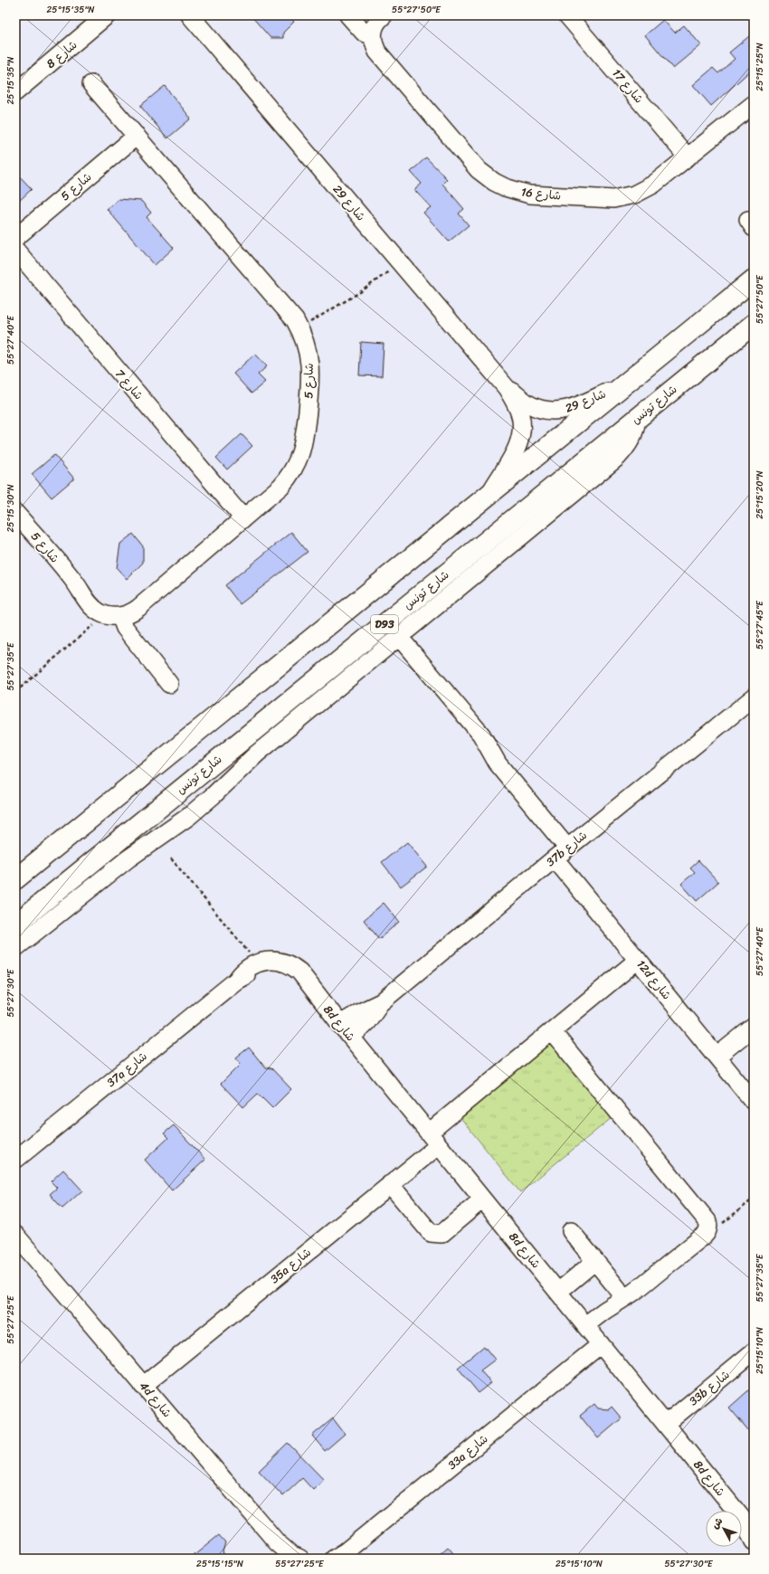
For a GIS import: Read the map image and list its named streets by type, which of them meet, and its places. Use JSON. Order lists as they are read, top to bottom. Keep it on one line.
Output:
{"streets":{"main road":["شارع تونس","D93"],"street":["شارع 8","شارع 17","شارع 5","شارع 16","شارع 29","شارع 7","37b شارع","12d شارع","8d شارع","37a شارع","35a شارع","33b شارع","4d شارع","33a شارع"]},"crossings":[["شارع 17","شارع 16"],["شارع 5","شارع 7"],["37b شارع","12d شارع"],["37b شارع","8d شارع"],["12d شارع","35a شارع"],["8d شارع","37a شارع"],["8d شارع","35a شارع"],["8d شارع","33b شارع"],["8d شارع","33a شارع"],["35a شارع","4d شارع"]],"north":"top left","coordinates":["25°15'35\"N","55°27'50\"E","25°15'25\"N","55°27'40\"E","25°15'20\"N","25°15'30\"N","55°27'45\"E","55°27'35\"E","55°27'30\"E","55°27'25\"E","25°15'10\"N","25°15'15\"N"]}
